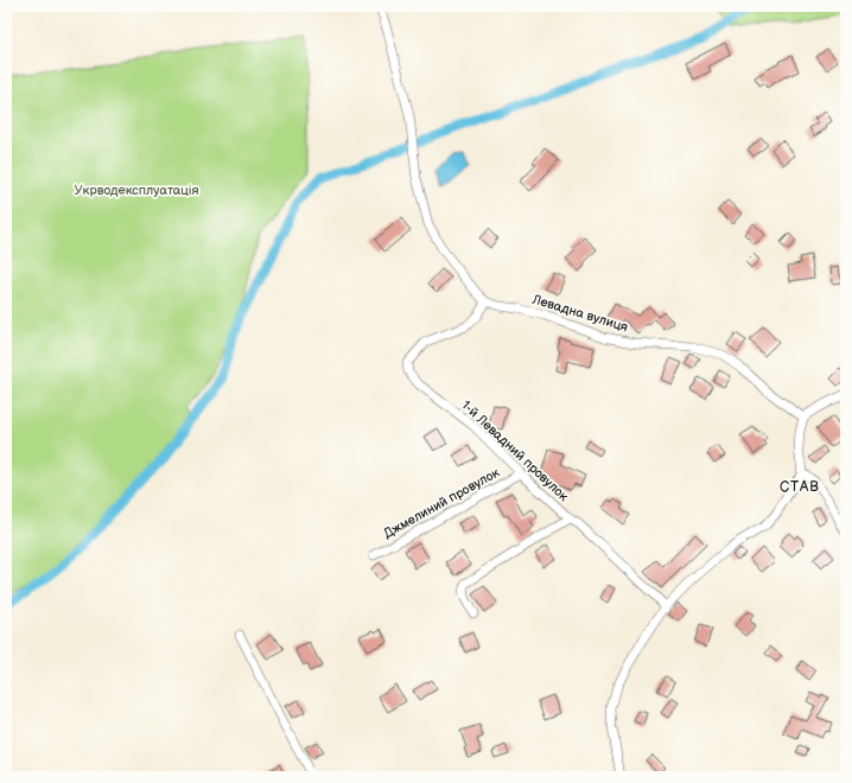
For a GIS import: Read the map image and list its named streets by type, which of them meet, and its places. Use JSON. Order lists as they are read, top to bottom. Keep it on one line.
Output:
{"streets":{"street":["Левадна вулиця","1-й Левадний провулок","Джмелиний провулок"]},"crossings":[["Левадна вулиця","1-й Левадний провулок"],["1-й Левадний провулок","Джмелиний провулок"]],"districts":["СТАВ"],"parks":["Укрводексплуатація"]}
